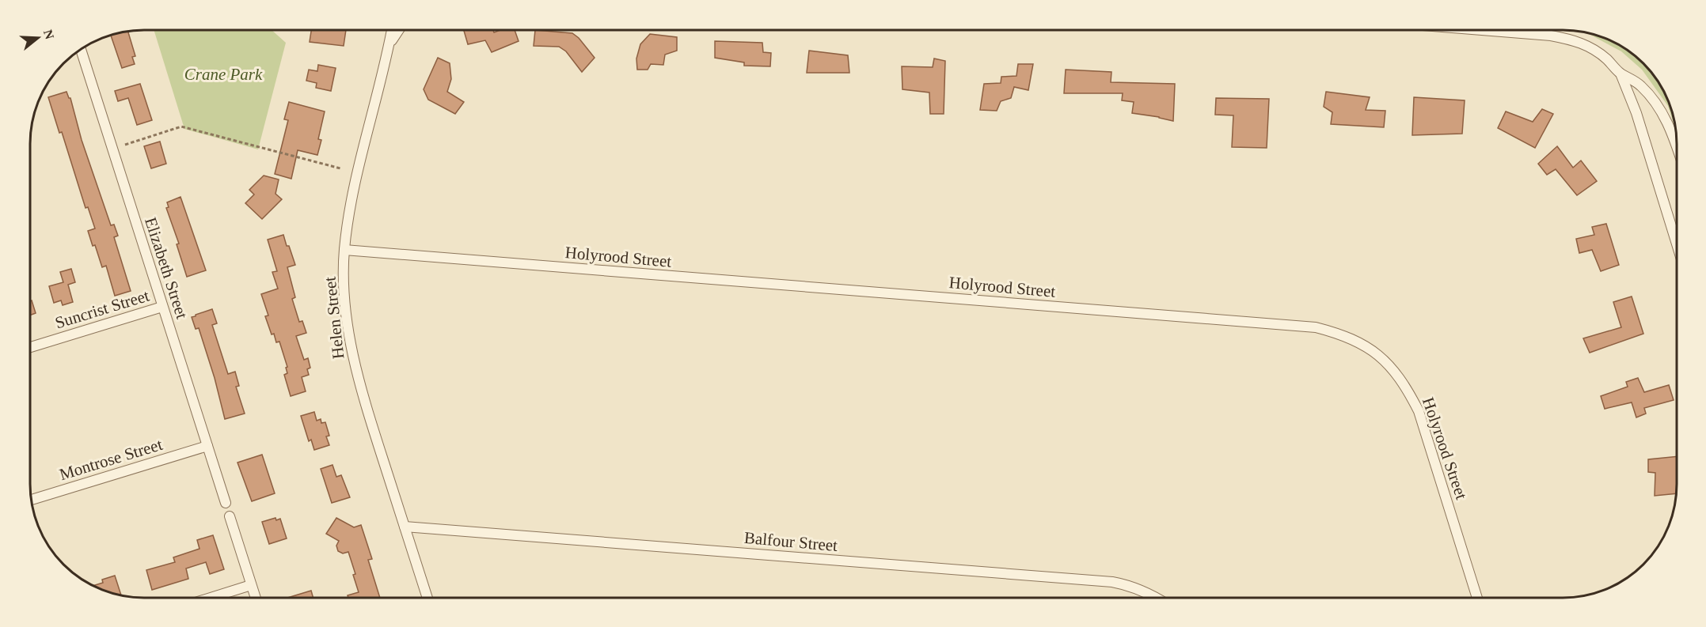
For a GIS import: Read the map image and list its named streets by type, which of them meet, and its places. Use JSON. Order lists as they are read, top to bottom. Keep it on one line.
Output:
{"streets":{"street":["Holyrood Street","Elizabeth Street","Suncrist Street","Helen Street","Montrose Street","Balfour Street"]},"crossings":[["Holyrood Street","Helen Street"],["Elizabeth Street","Suncrist Street"],["Elizabeth Street","Montrose Street"],["Helen Street","Balfour Street"]],"parks":["Crane Park"],"north":"right"}
